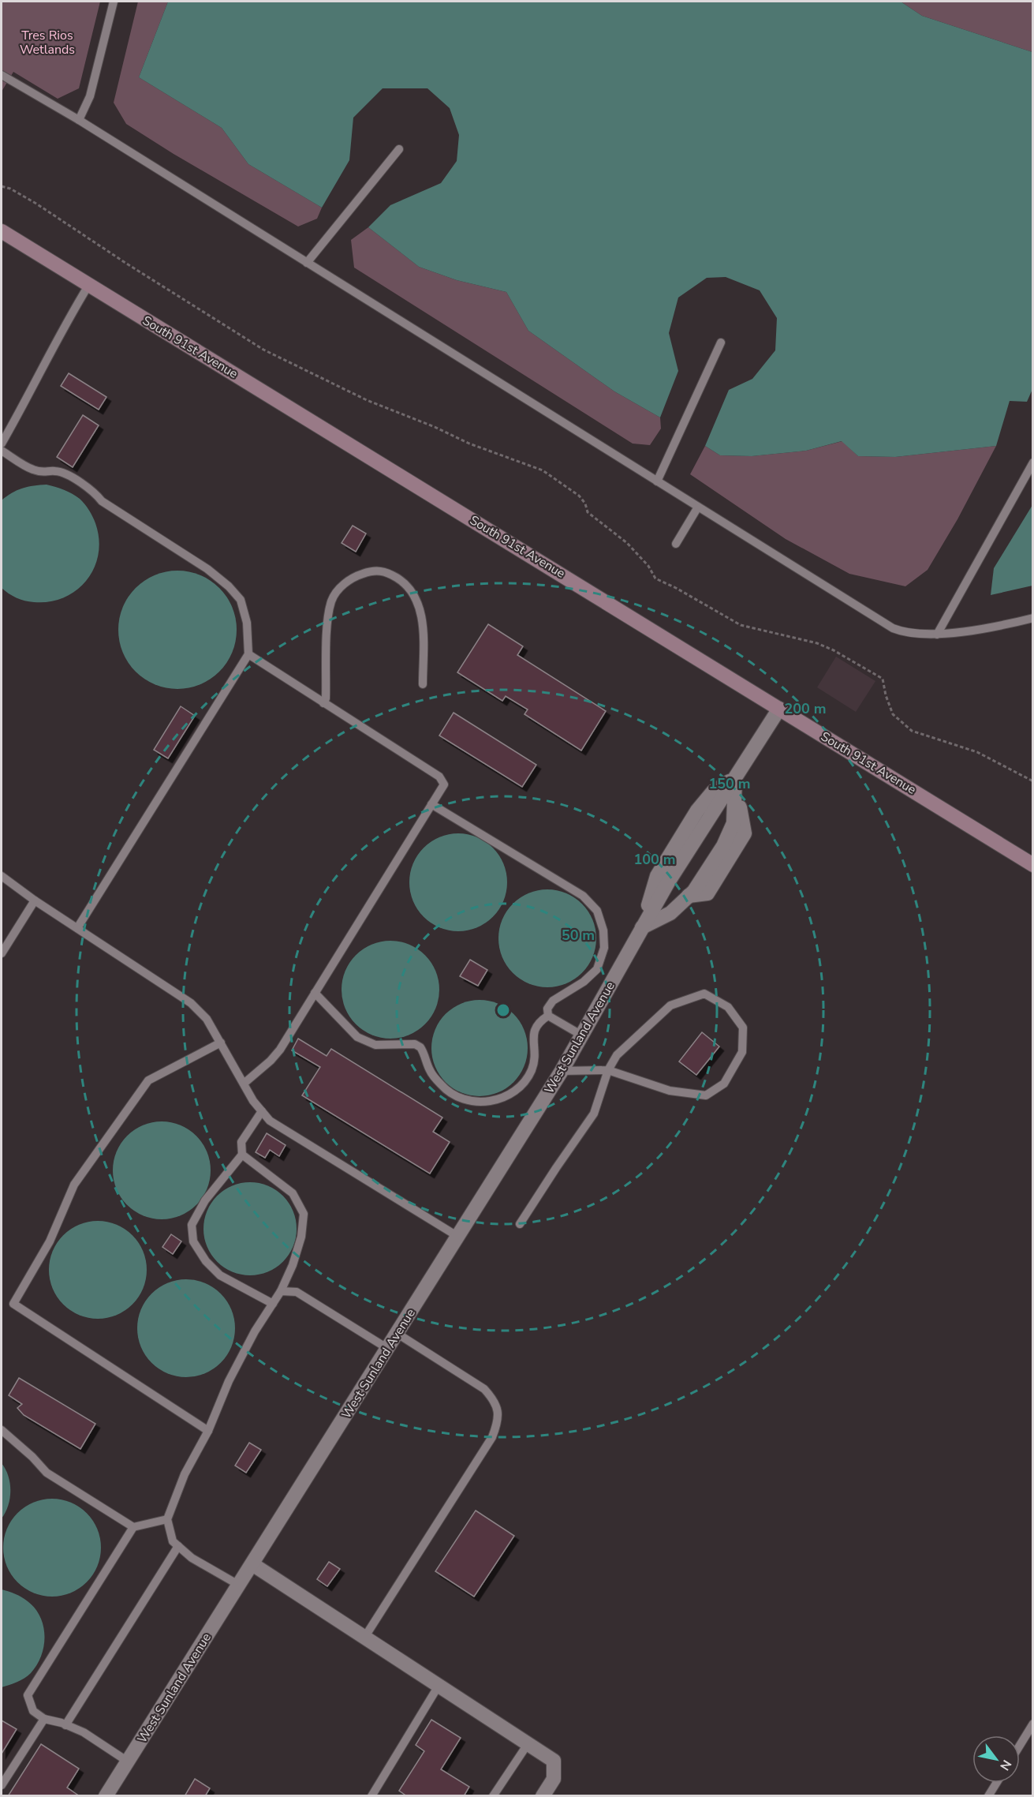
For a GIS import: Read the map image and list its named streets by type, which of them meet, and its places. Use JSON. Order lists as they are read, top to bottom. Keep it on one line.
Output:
{"streets":{"main road":["South 91st Avenue"],"street":["West Sunland Avenue"]},"crossings":[["South 91st Avenue","West Sunland Avenue"]],"parks":["Tres Rios Wetlands"],"north":"bottom right","rings":["200 m","150 m","100 m","50 m"]}
